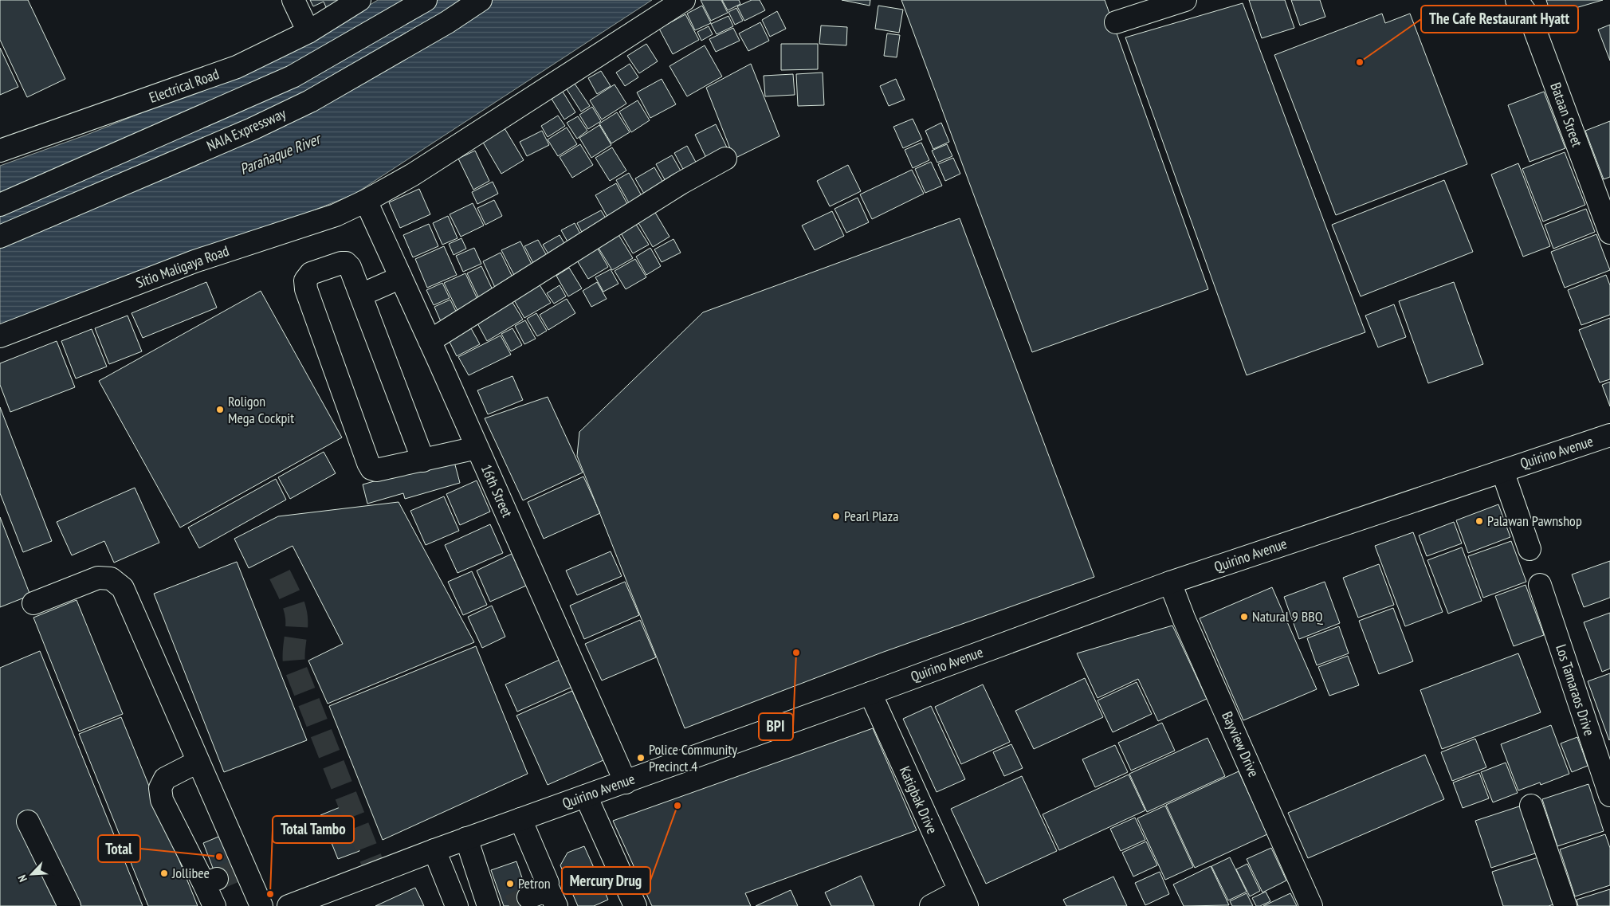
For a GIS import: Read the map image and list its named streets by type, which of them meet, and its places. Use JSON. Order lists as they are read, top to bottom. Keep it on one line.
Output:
{"streets":{"main road":["Electrical Road","Bataan Street","NAIA Expressway","Sitio Maligaya Road","Quirino Avenue","16th Street","Los Tamaraos Drive","Bayview Drive","Katigbak Drive"]},"crossings":[["Sitio Maligaya Road","16th Street"],["Quirino Avenue","16th Street"],["Quirino Avenue","Bayview Drive"],["Quirino Avenue","Katigbak Drive"]],"water":["Parañaque River"],"places":["The Cafe Restaurant Hyatt","Roligon Mega Cockpit","Pearl Plaza","Palawan Pawnshop","Natural 9 BBQ","BPI","Police Community Precinct 4","Mercury Drug","Total","Jollibee","Petron","Total Tambo"],"north":"bottom left"}
